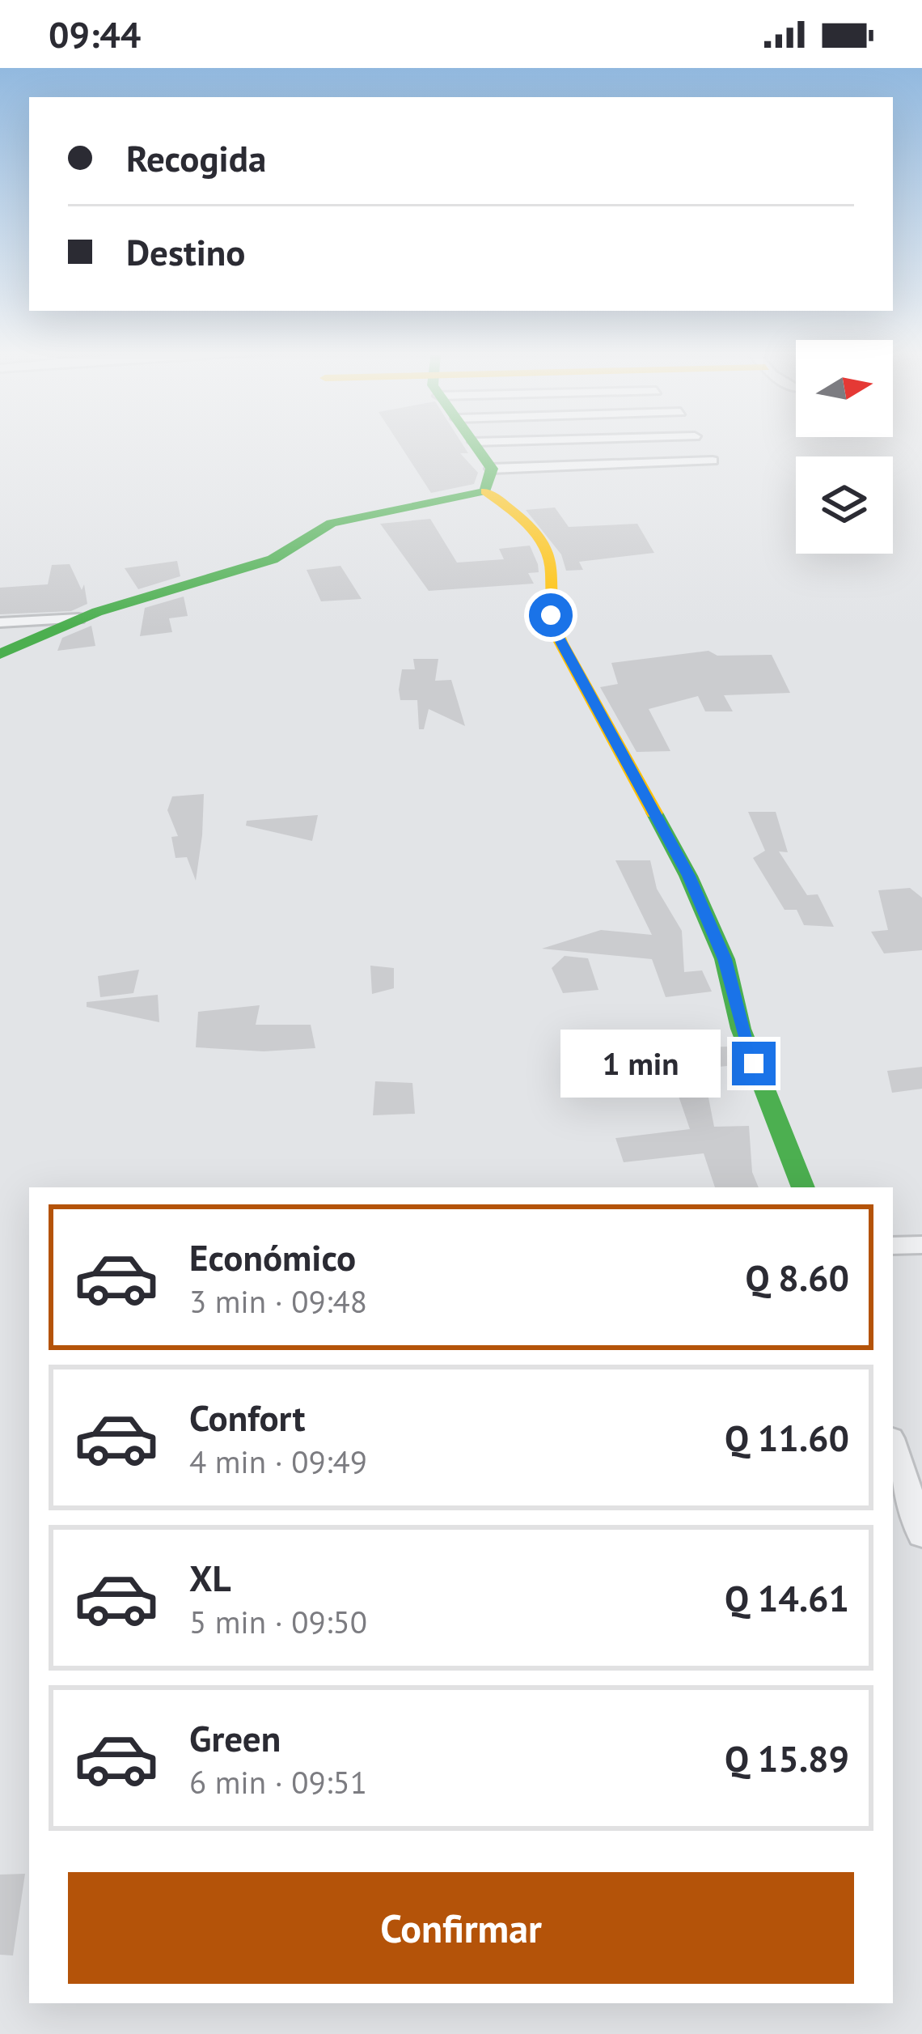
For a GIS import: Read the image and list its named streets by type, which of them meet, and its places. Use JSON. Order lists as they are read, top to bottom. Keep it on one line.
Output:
{"north":"right","page":{"status":"09:44","banner":["Recogida","Destino"],"bubble":"1 min","list":[{"name":"Económico","note":"3 min · 09:48","value":"Q 8.60"},{"name":"Confort","note":"4 min · 09:49","value":"Q 11.60"},{"name":"XL","note":"5 min · 09:50","value":"Q 14.61"},{"name":"Green","note":"6 min · 09:51","value":"Q 15.89"}],"buttons":"Confirmar"}}
